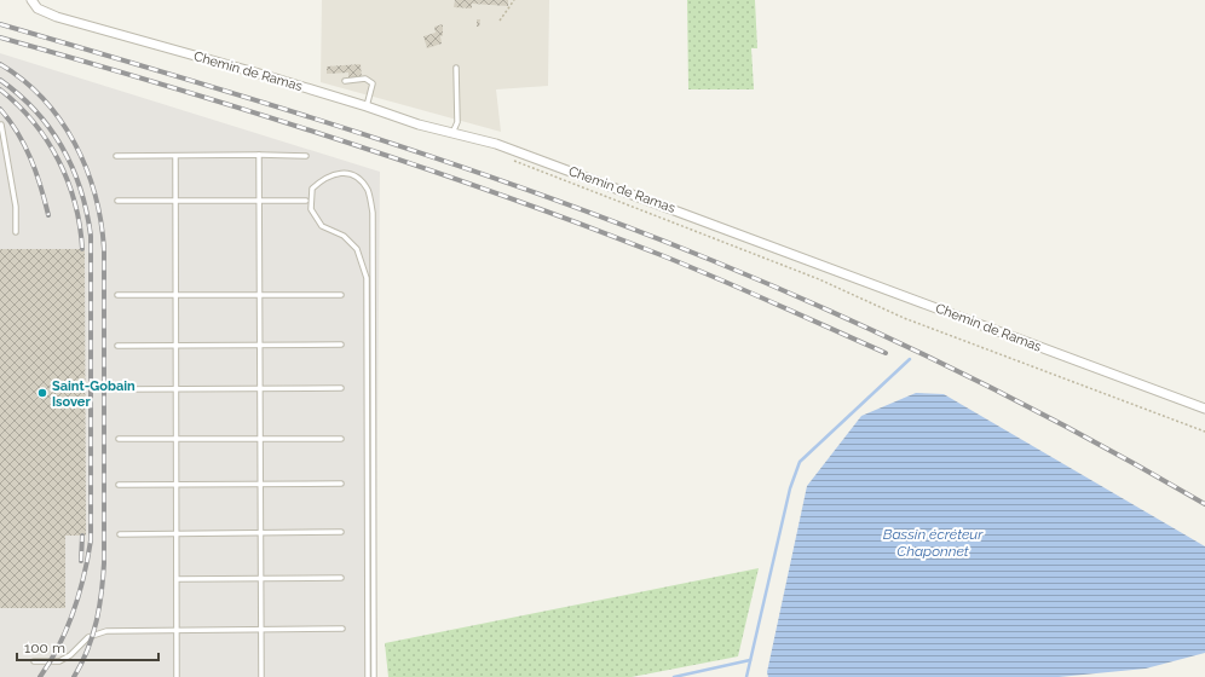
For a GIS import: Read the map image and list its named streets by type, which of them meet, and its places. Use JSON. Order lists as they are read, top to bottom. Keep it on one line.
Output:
{"streets":{"street":["Chemin de Ramas"]},"water":["Bassin écréteur Chaponnet"],"places":["Saint-Gobain Isover"],"scale_bar":"100 m"}
